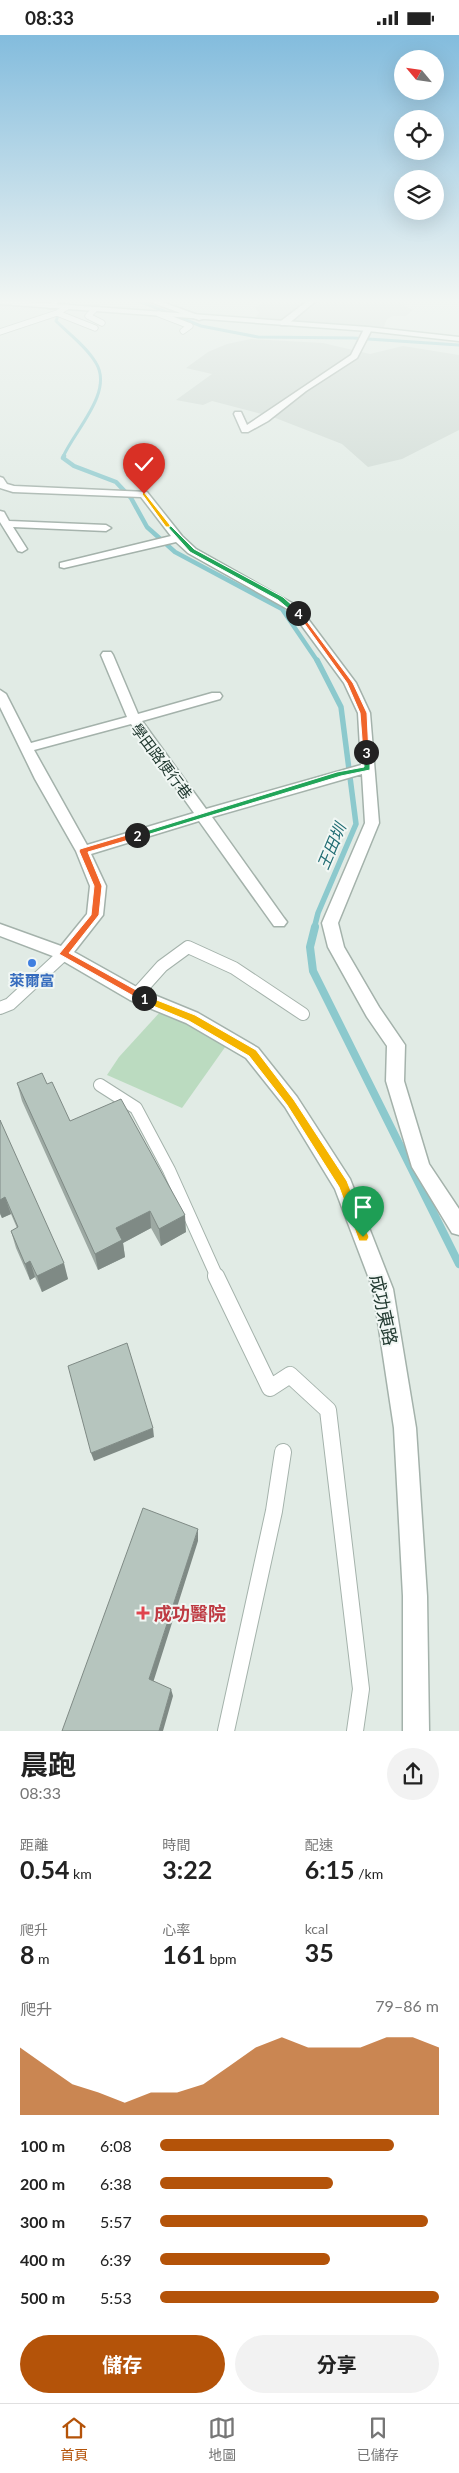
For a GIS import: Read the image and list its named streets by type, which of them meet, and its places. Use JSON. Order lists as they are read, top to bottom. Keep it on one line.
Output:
{"streets":{"street":["學田路便行巷","成功東路"]},"water":["王田圳"],"places":{"other":["萊爾富"],"health":["成功醫院"]},"north":"top left","page":{"status":"08:33","pins":["4","3","2","1"],"heading":["晨跑","08:33"],"stats":[["距離","0.54 km"],["時間","3:22"],["配速","6:15 /km"],["爬升","8 m"],["心率","161 bpm"],["kcal","35"]],"chart":["爬升","79–86 m"],"list":[{"name":"100 m","note":"6:08"},{"name":"200 m","note":"6:38"},{"name":"300 m","note":"5:57"},{"name":"400 m","note":"6:39"},{"name":"500 m","note":"5:53"}],"buttons":["儲存","分享"],"tabs":["首頁","地圖","已儲存"]}}
